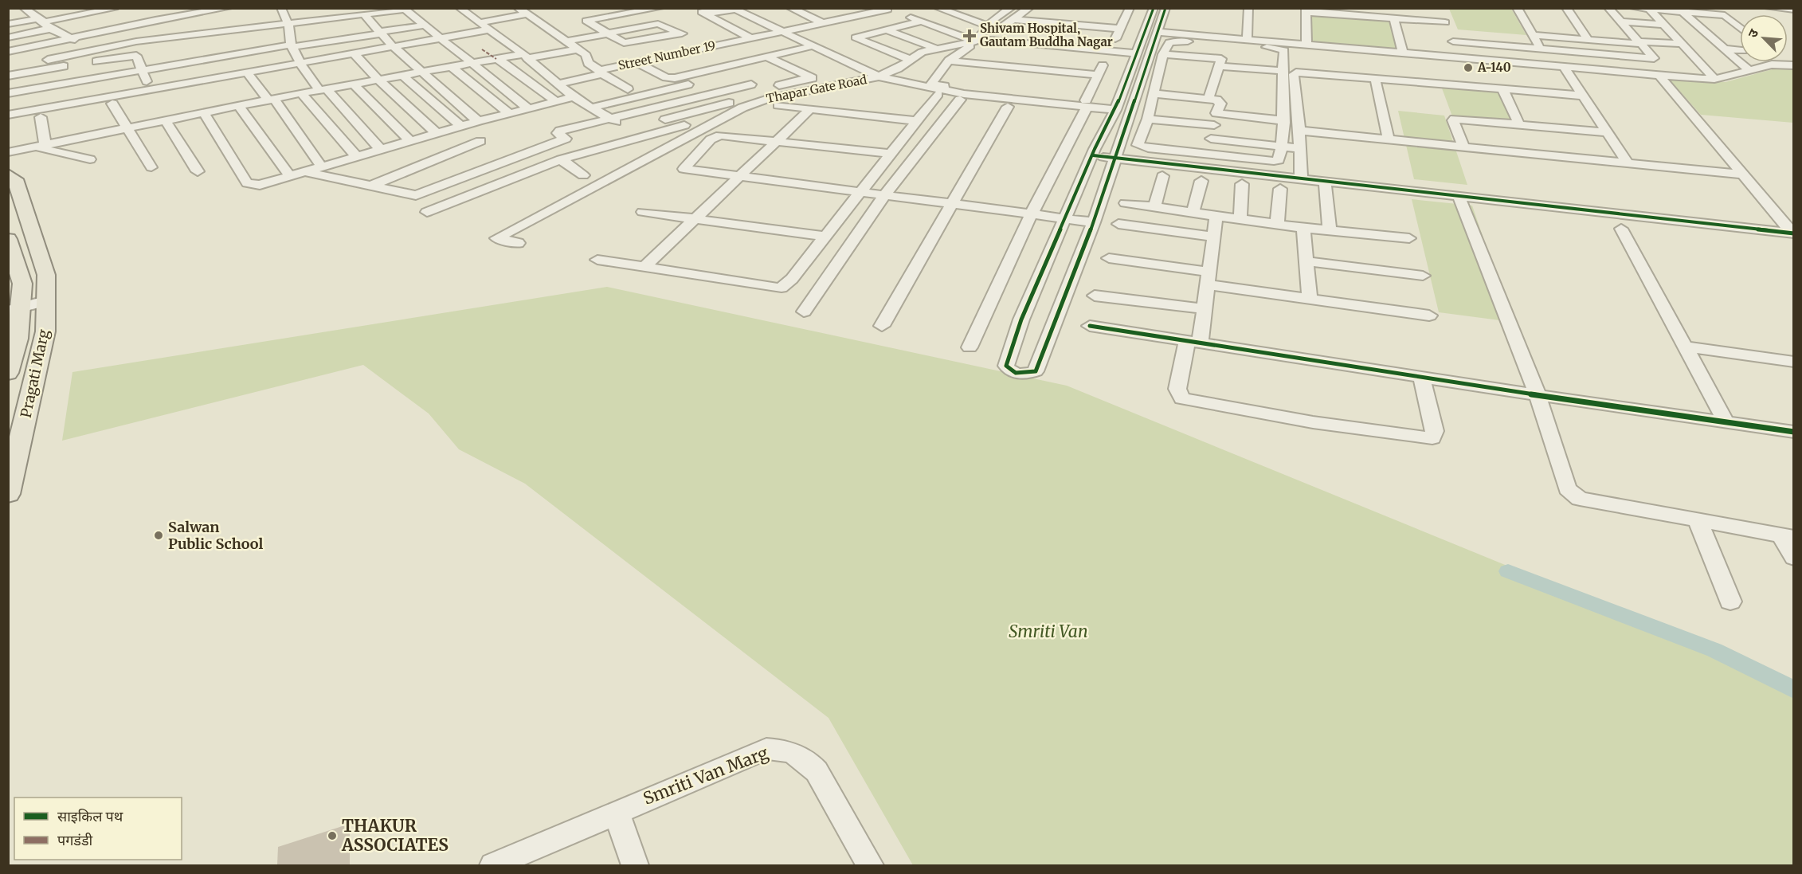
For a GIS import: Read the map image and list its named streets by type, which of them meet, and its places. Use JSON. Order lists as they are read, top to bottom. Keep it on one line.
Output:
{"streets":{"main road":["Pragati Marg"],"street":["Street Number 19","Thapar Gate Road","Smriti Van Marg"]},"parks":["Smriti Van"],"places":{"health":["Shivam Hospital, Gautam Buddha Nagar"],"other":["A-140","Salwan Public School","THAKUR ASSOCIATES"]},"legend":["साइकिल पथ","पगडंडी"],"north":"top left"}
